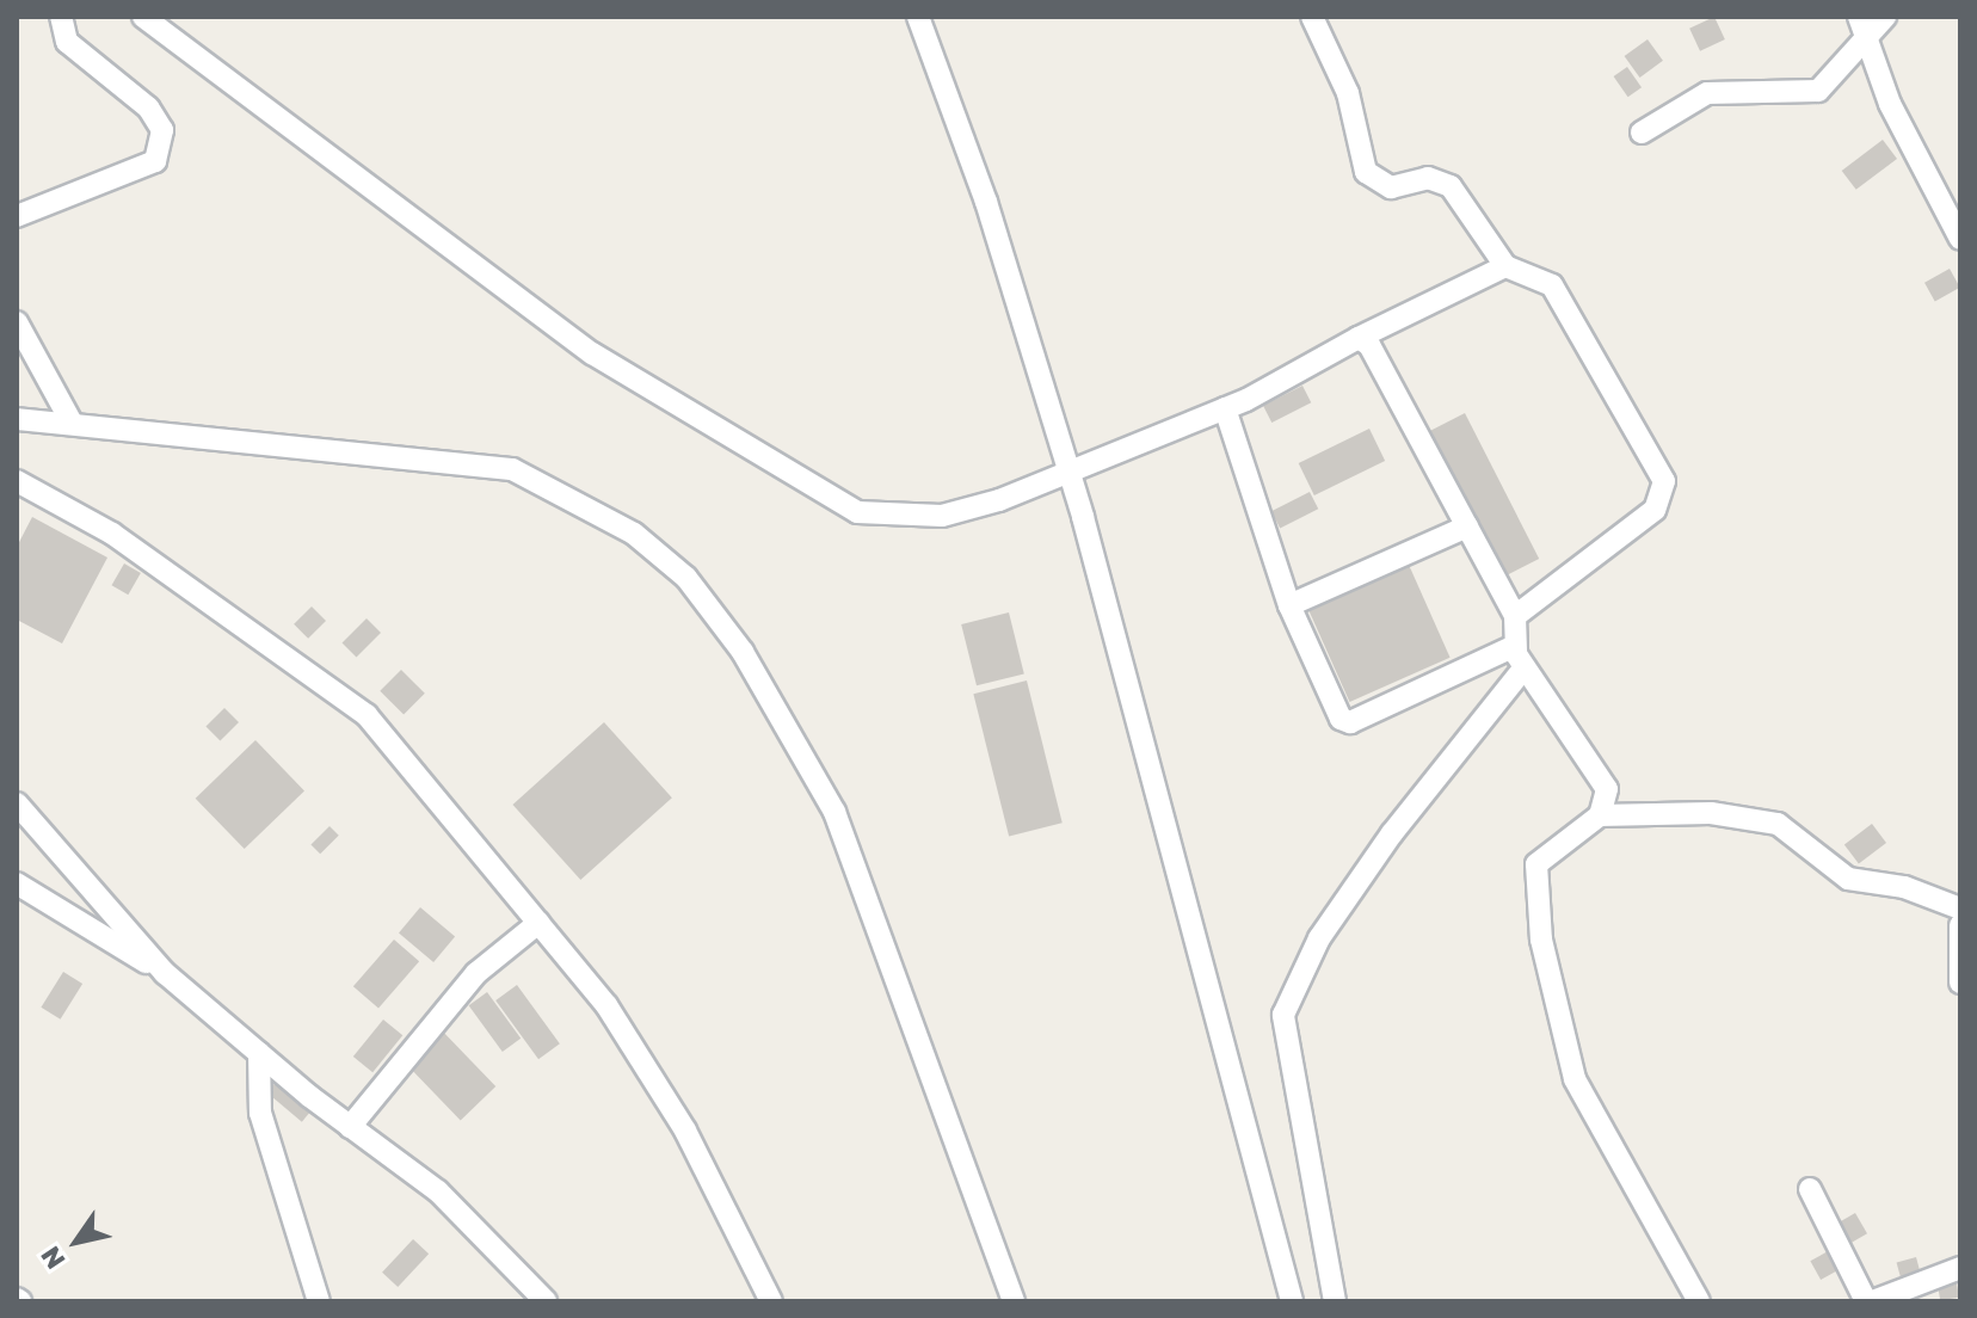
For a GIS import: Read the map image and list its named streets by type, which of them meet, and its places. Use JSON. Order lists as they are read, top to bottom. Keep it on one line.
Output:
{"north":"bottom left"}
